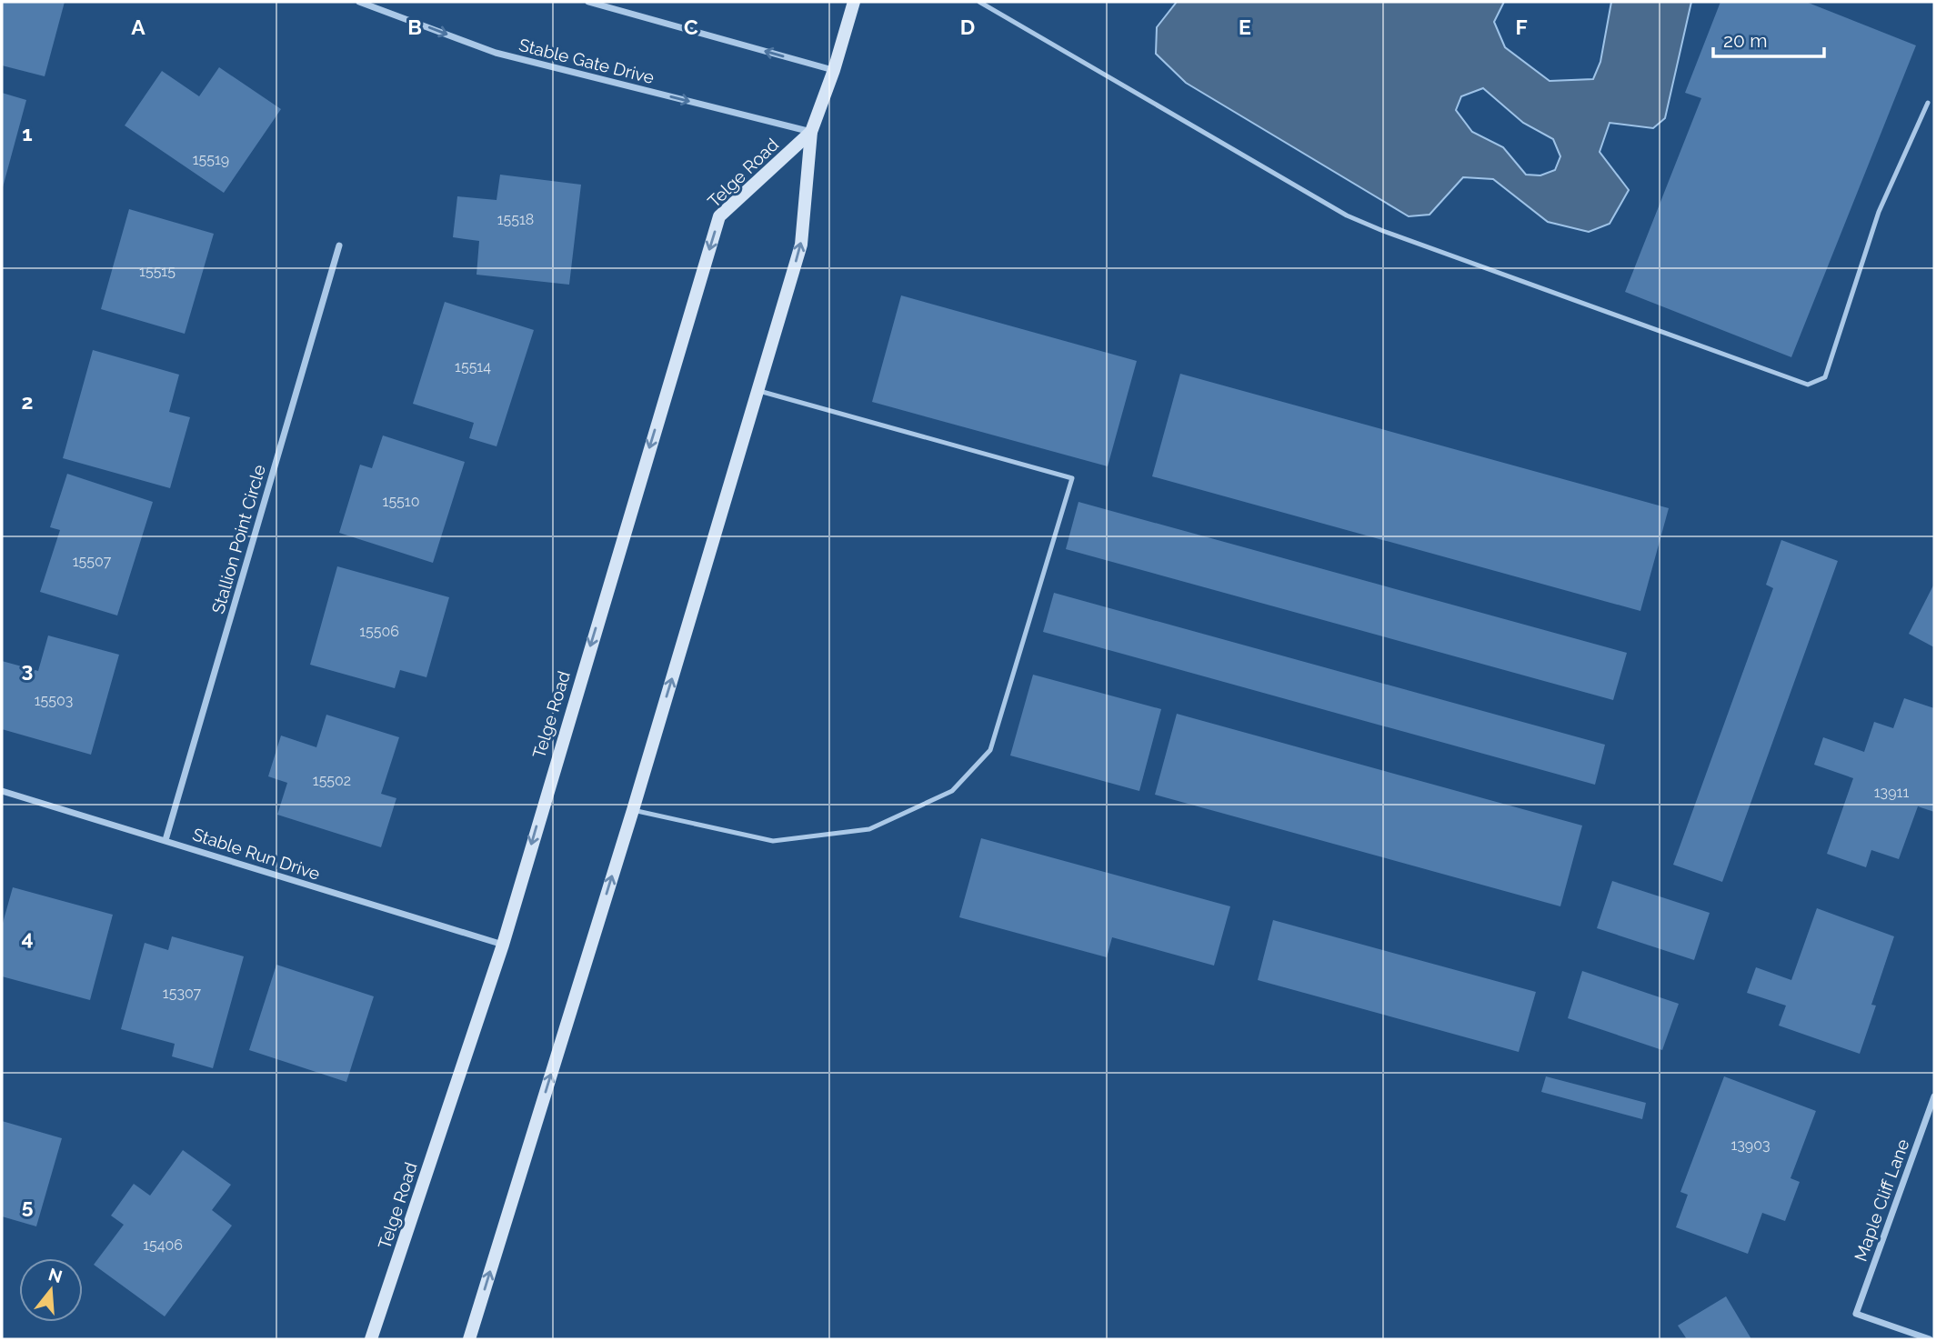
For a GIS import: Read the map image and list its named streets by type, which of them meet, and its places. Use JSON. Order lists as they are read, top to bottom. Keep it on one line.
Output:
{"streets":{"main road":["Telge Road"],"street":["Stable Gate Drive","Stallion Point Circle","Stable Run Drive","Maple Cliff Lane"]},"crossings":[["Stable Gate Drive","Telge Road"],["Telge Road","Stable Run Drive"],["Stallion Point Circle","Stable Run Drive"]],"one_way":["Stable Gate Drive"],"house_numbers":["15519","15518","15515","15514","15510","15507","15506","15503","15502","13911","15307","13903","15406"],"scale_bar":"20 m","north":"top","grid":{"columns":["A","B","C","D","E","F"],"rows":["1","2","3","4","5"]}}
